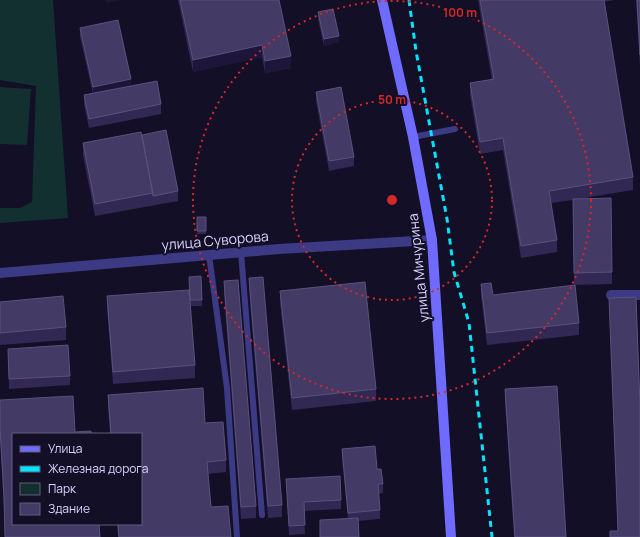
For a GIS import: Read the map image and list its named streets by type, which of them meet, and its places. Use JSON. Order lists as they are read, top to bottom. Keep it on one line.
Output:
{"streets":{"main road":["улица Мичурина"],"street":["улица Суворова"]},"crossings":[["улица Суворова","улица Мичурина"]],"legend":["Улица","Железная дорога","Парк","Здание"],"rings":["100 m","50 m"]}
